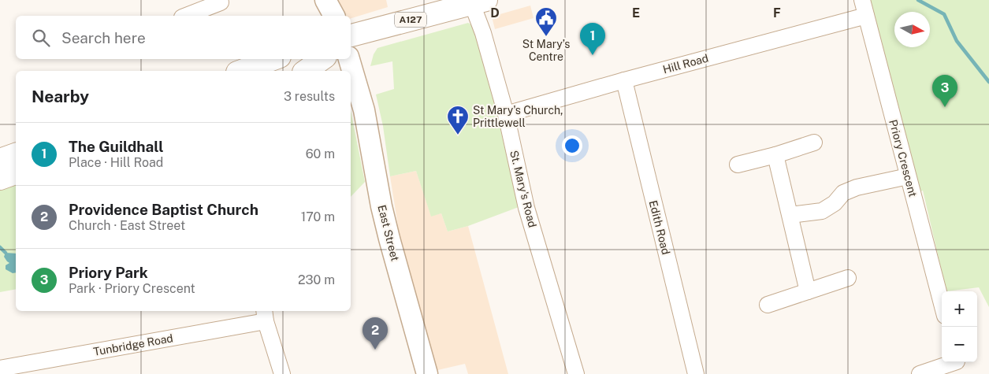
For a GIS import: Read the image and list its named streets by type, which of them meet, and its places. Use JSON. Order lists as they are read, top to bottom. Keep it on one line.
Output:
{"streets":{"highway":["A127"],"main road":["East Street"],"street":["Hill Road","Priory Crescent","St. Mary's Road","Edith Road","Tunbridge Road"]},"crossings":[["A127","St. Mary's Road"],["Hill Road","Priory Crescent"],["Hill Road","St. Mary's Road"],["Hill Road","Edith Road"]],"places":{"public building":["St Mary’s Centre"],"church":["St Mary's Church, Prittlewell"]},"north":"right","page":{"search":"Search here","pins":["1","3","2"],"heading":["Nearby","3 results"],"list":[{"mark":"1","name":"The Guildhall","note":"Place · Hill Road","value":"60 m"},{"mark":"2","name":"Providence Baptist Church","note":"Church · East Street","value":"170 m"},{"mark":"3","name":"Priory Park","note":"Park · Priory Crescent","value":"230 m"}],"map_buttons":["+","−"]},"grid":{"columns":["D","E","F"]}}
